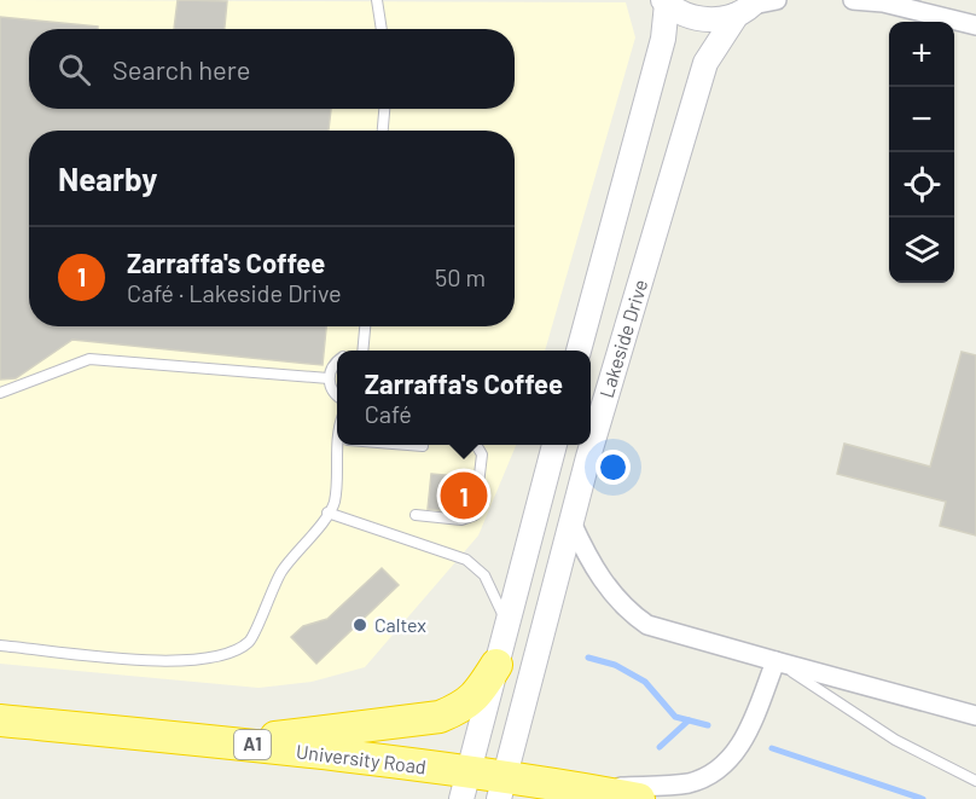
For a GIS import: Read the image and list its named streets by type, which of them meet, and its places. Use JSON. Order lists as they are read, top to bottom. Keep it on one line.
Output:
{"streets":{"highway":["A1","University Road"],"street":["Lakeside Drive"]},"crossings":[["Lakeside Drive","A1"],["Lakeside Drive","University Road"],["A1","University Road"]],"places":["Caltex"],"page":{"map_buttons":["+","−"],"search":"Search here","heading":"Nearby","list":[{"mark":"1","name":"Zarraffa's Coffee","note":"Café · Lakeside Drive","value":"50 m"}],"popup":["Zarraffa's Coffee","Café"],"pins":"1"}}
